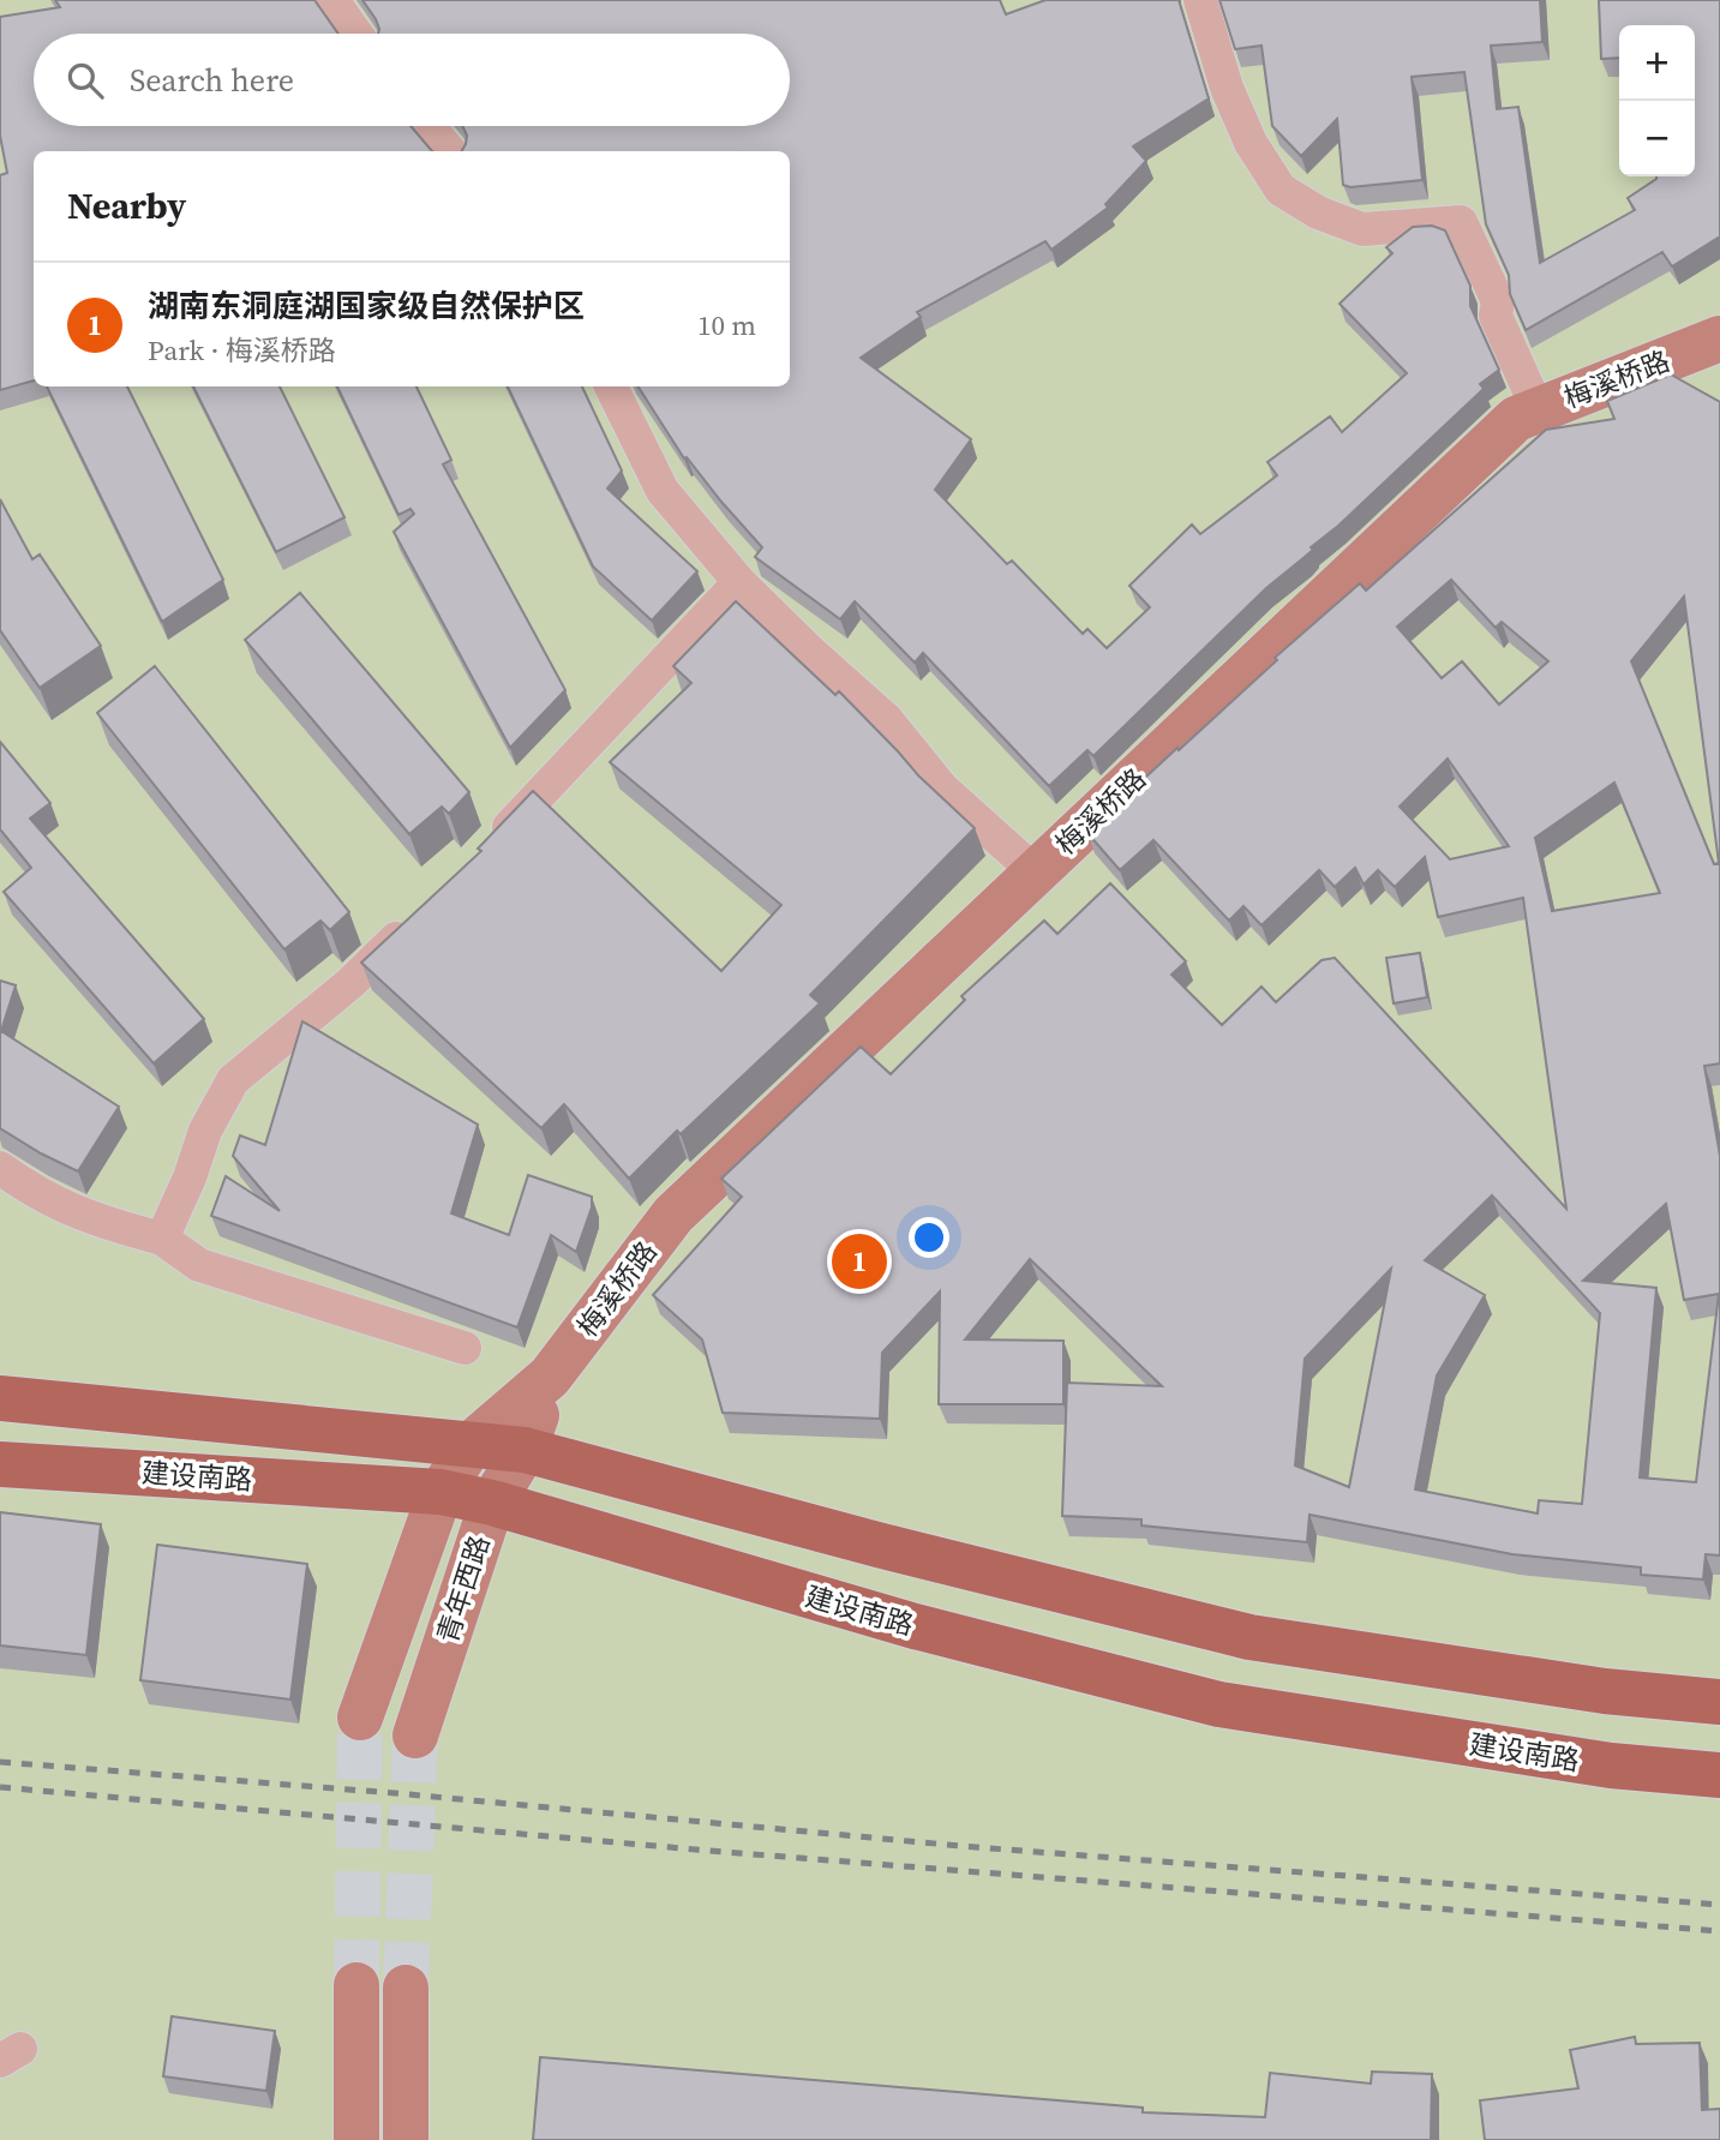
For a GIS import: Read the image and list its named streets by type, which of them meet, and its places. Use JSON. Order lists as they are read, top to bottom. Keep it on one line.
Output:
{"streets":{"main road":["梅溪桥路","建设南路","青年西路"]},"crossings":[["梅溪桥路","青年西路"],["建设南路","青年西路"]],"page":{"map_buttons":["+","−"],"search":"Search here","heading":"Nearby","list":[{"mark":"1","name":"湖南东洞庭湖国家级自然保护区","note":"Park · 梅溪桥路","value":"10 m"}],"pins":"1"}}
